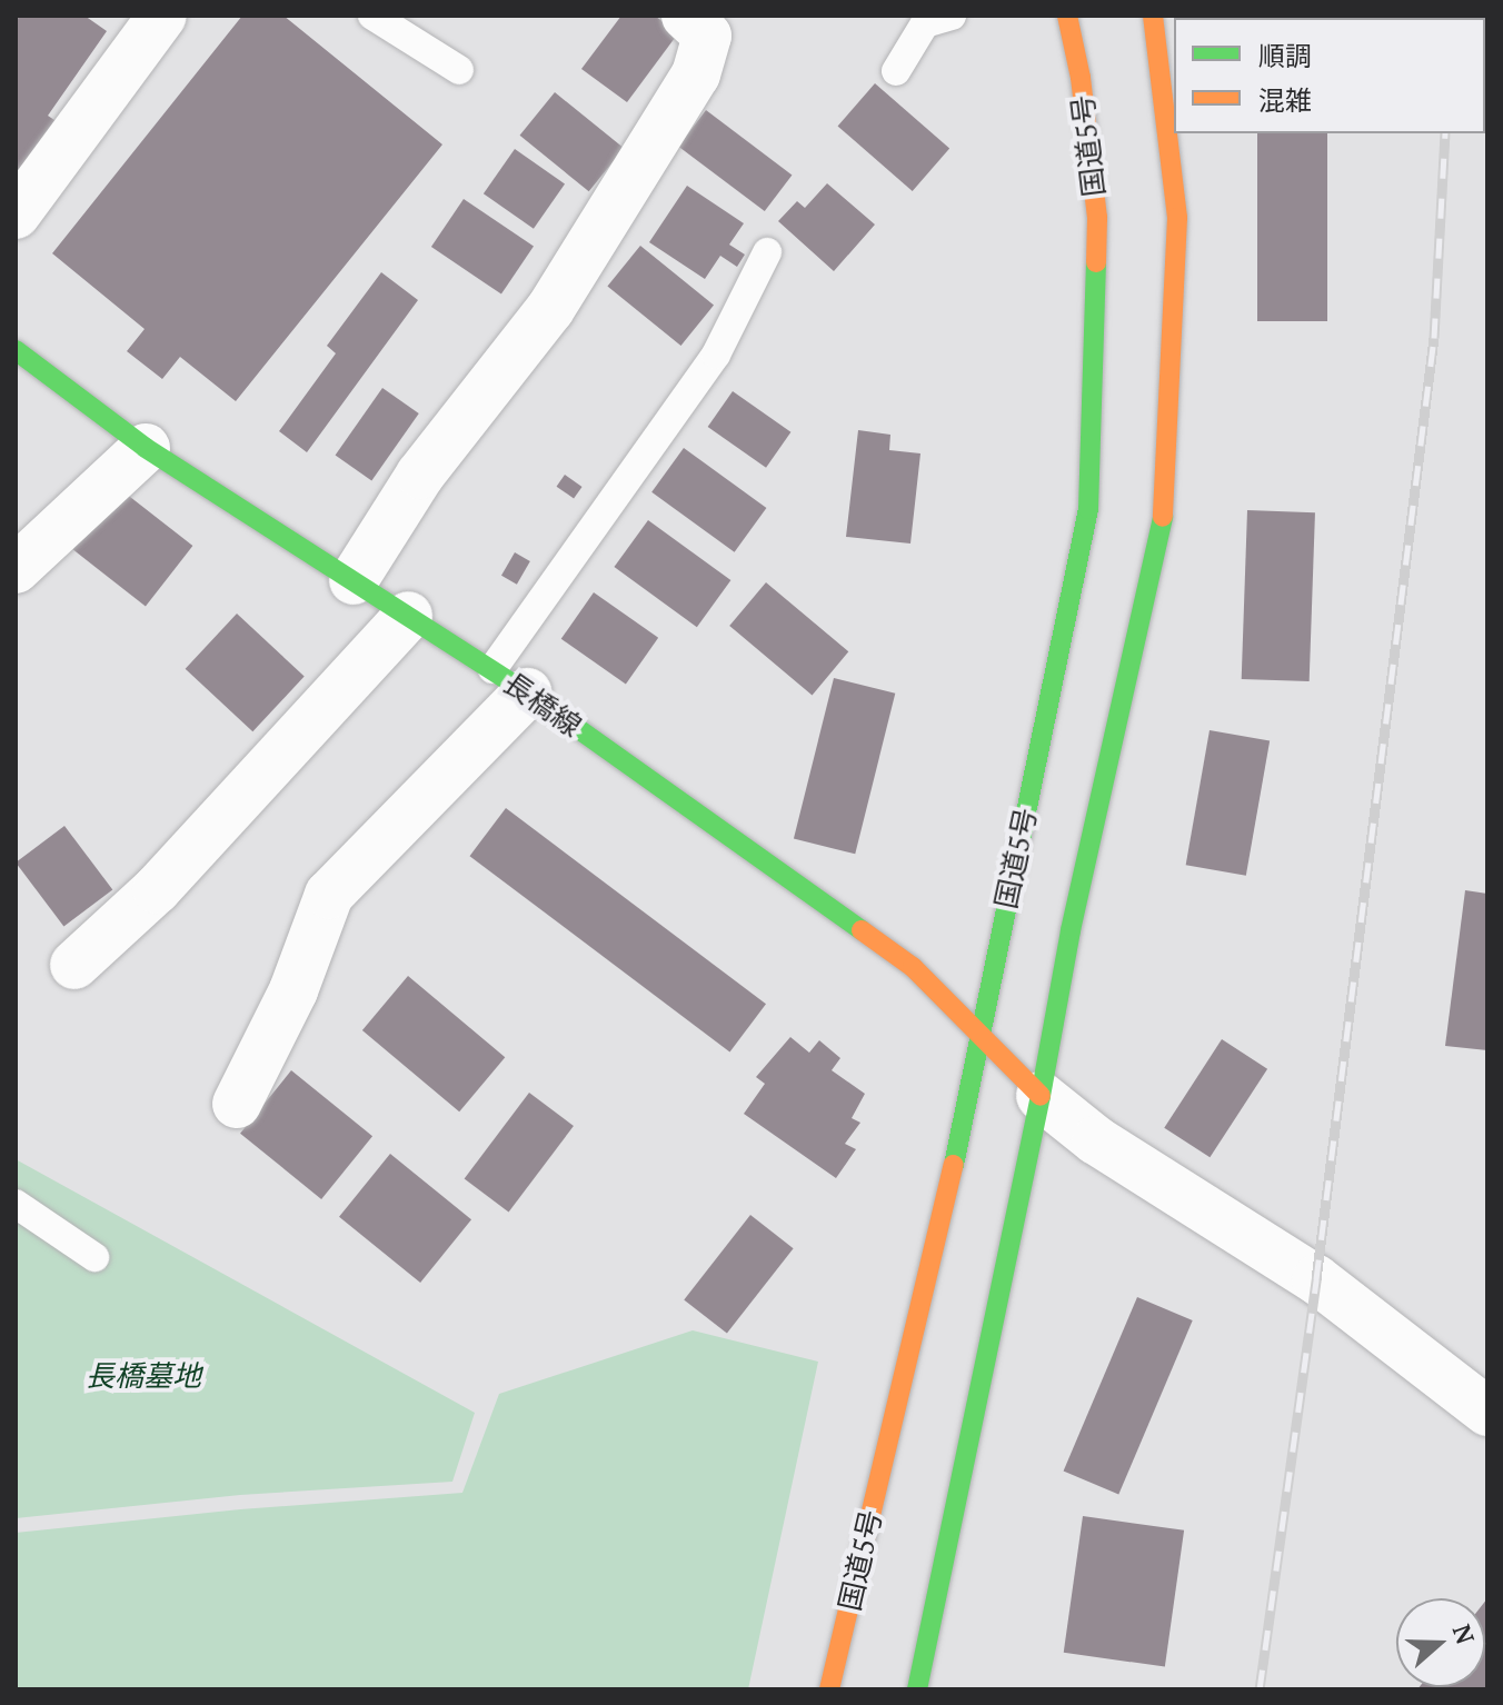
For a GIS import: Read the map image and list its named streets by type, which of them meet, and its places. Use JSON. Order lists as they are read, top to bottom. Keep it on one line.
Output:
{"streets":{"main road":["国道5号","長橋線"]},"crossings":[["国道5号","長橋線"]],"parks":["長橋墓地"],"legend":["順調","混雑"],"north":"right"}
